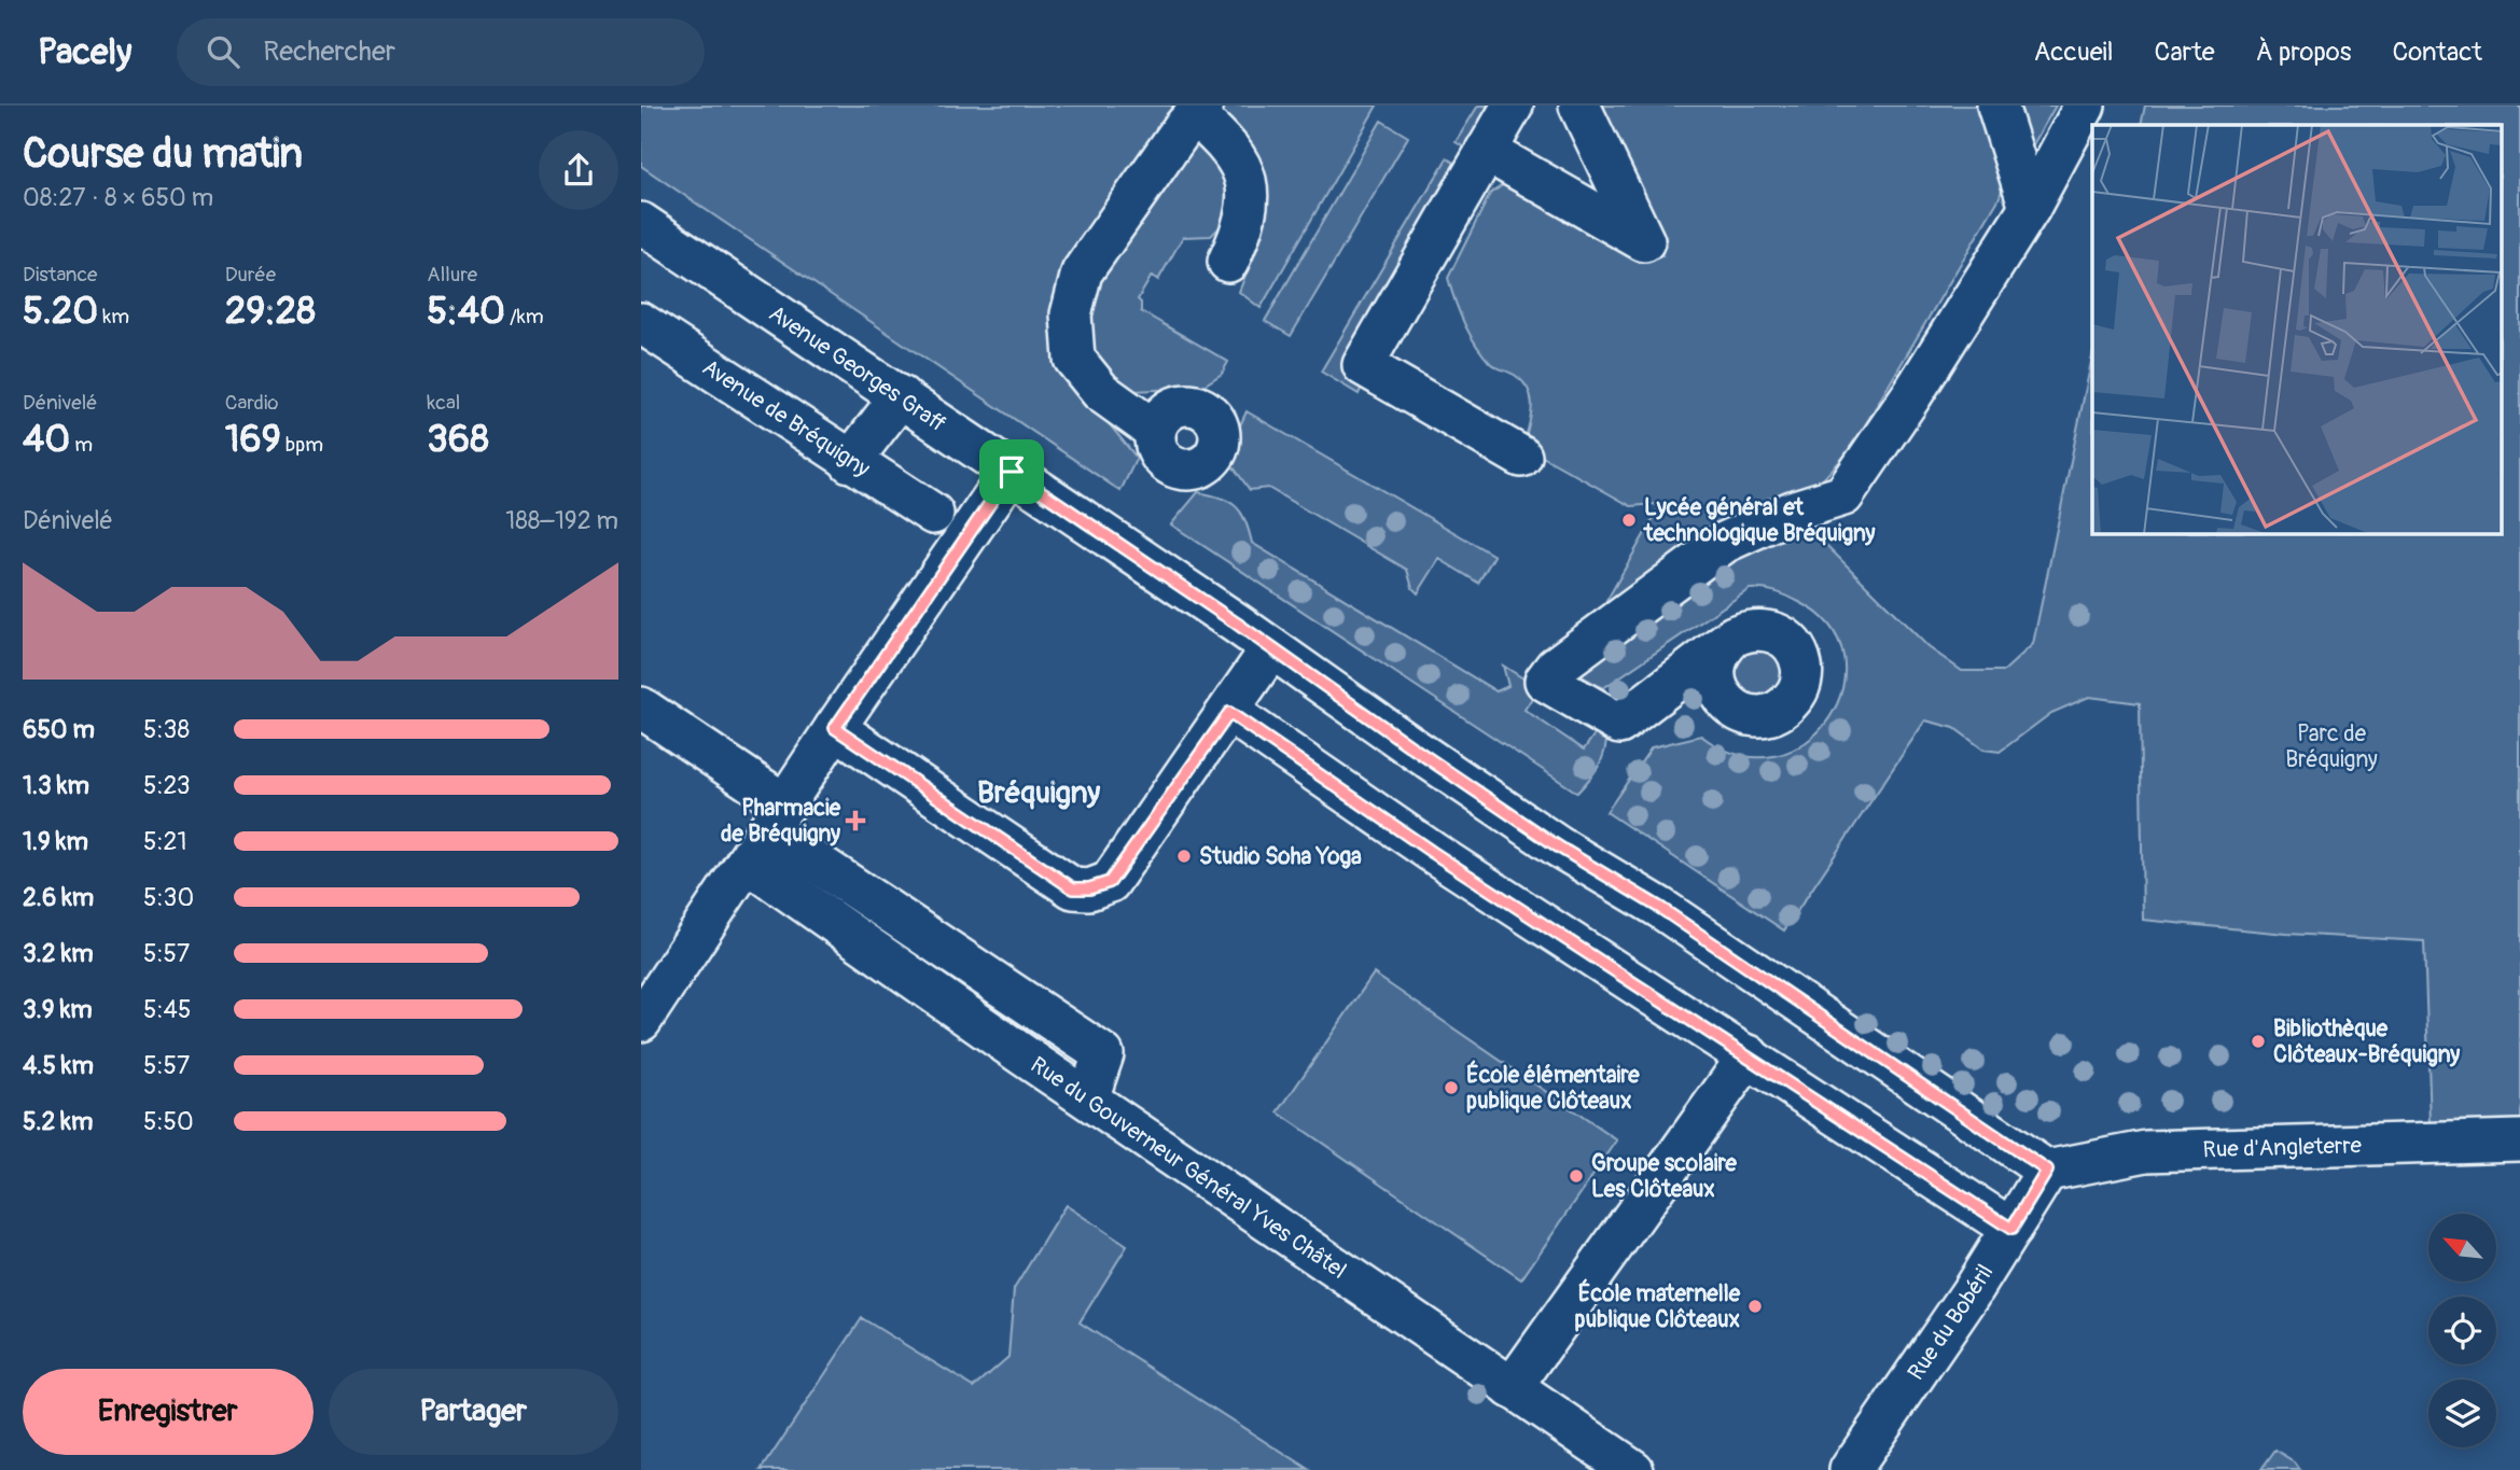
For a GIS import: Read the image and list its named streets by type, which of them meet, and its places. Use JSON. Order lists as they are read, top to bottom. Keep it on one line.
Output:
{"streets":{"street":["Avenue Georges Graff","Avenue de Bréquigny","Rue d'Angleterre","Rue du Gouverneur Général Yves Châtel","Rue du Bobéril"]},"crossings":[["Avenue Georges Graff","Rue d'Angleterre"],["Avenue Georges Graff","Rue du Bobéril"],["Rue d'Angleterre","Rue du Bobéril"]],"districts":["Bréquigny"],"parks":["Parc de Bréquigny"],"places":{"other":["Lycée général et technologique Bréquigny","Studio Soha Yoga","Bibliothèque Clôteaux-Bréquigny","École élémentaire publique Clôteaux","Groupe scolaire Les Clôteaux","École maternelle publique Clôteaux"],"health":["Pharmacie de Bréquigny"]},"north":"top left","page":{"header":"Pacely","search":"Rechercher","nav":["Accueil","Carte","À propos","Contact"],"heading":["Course du matin","08:27 · 8 × 650 m"],"stats":[["Distance","5.20 km"],["Durée","29:28"],["Allure","5:40 /km"],["Dénivelé","40 m"],["Cardio","169 bpm"],["kcal","368"]],"chart":["Dénivelé","188–192 m"],"list":[{"name":"650 m","note":"5:38"},{"name":"1.3 km","note":"5:23"},{"name":"1.9 km","note":"5:21"},{"name":"2.6 km","note":"5:30"},{"name":"3.2 km","note":"5:57"},{"name":"3.9 km","note":"5:45"},{"name":"4.5 km","note":"5:57"},{"name":"5.2 km","note":"5:50"}],"buttons":["Enregistrer","Partager"]}}
